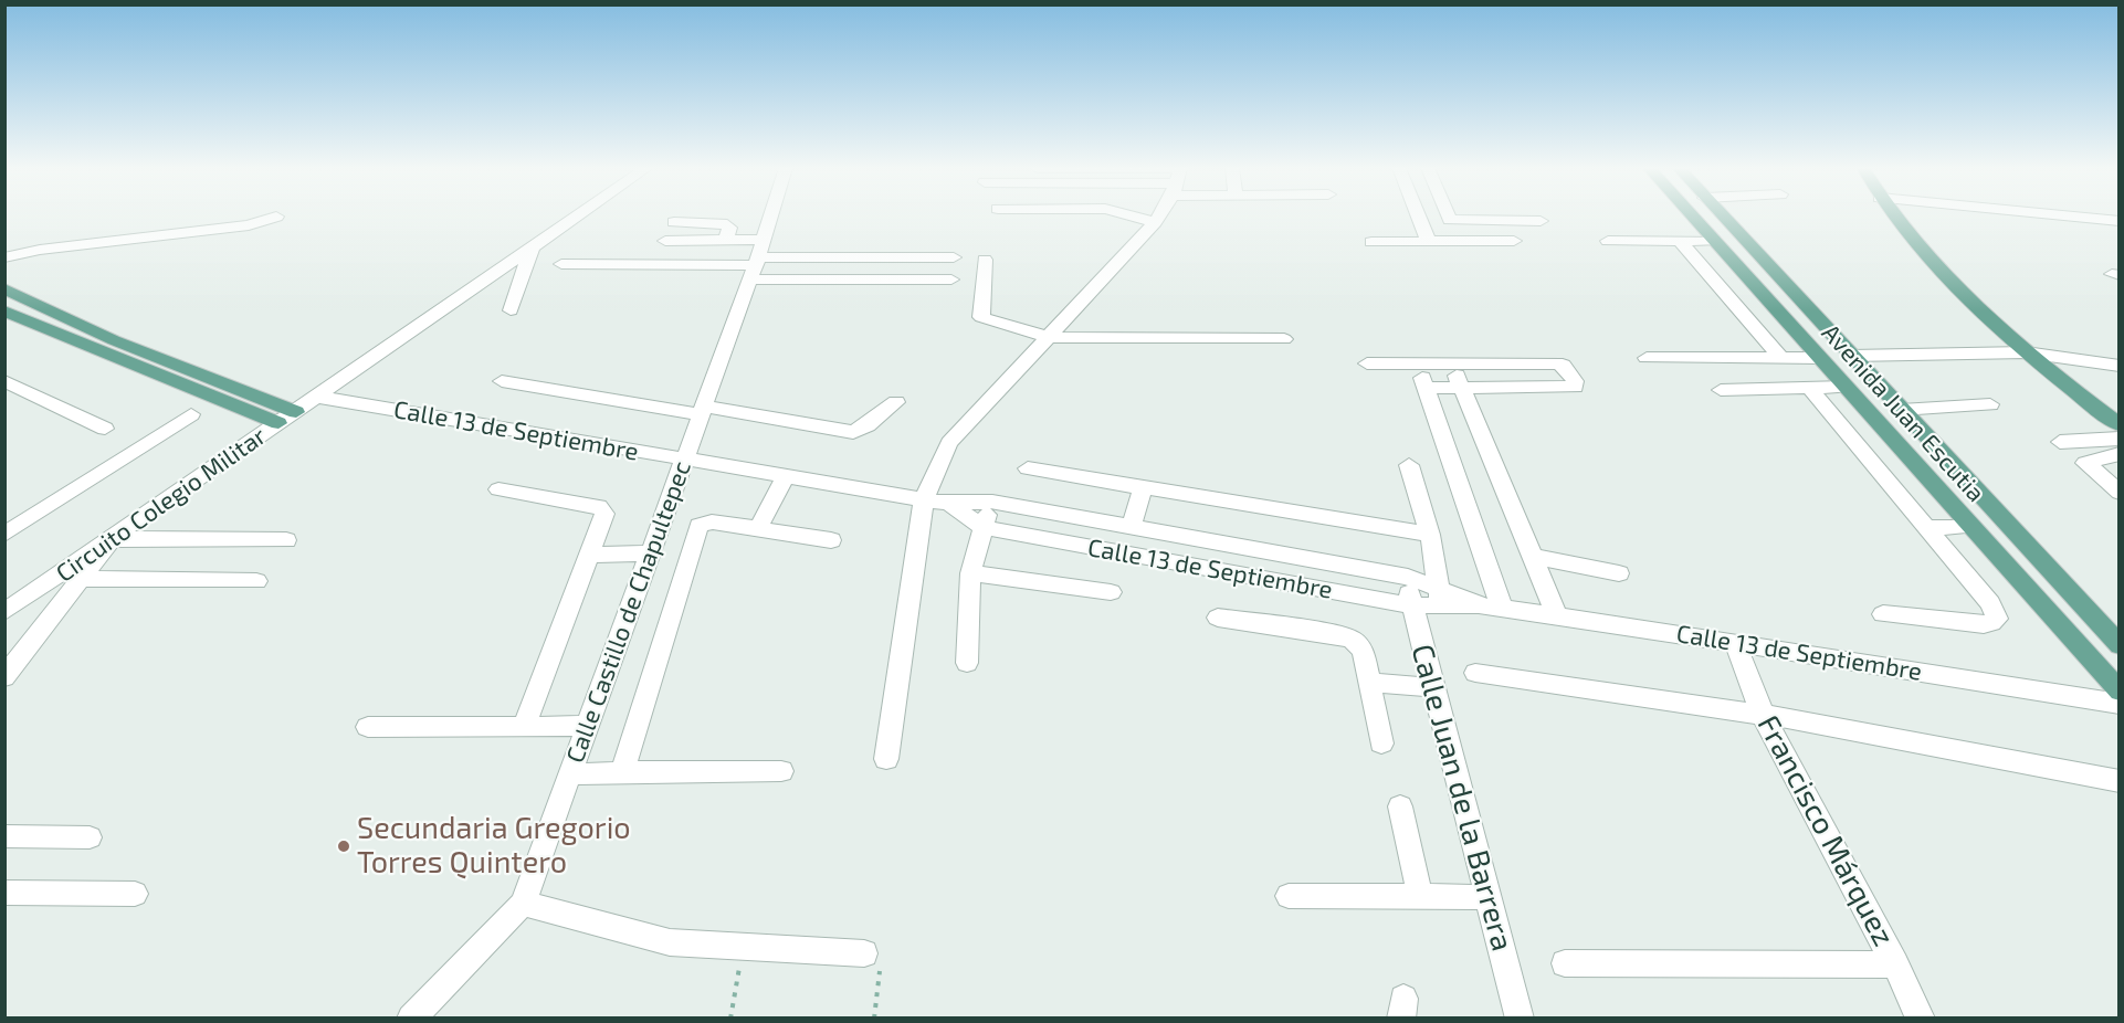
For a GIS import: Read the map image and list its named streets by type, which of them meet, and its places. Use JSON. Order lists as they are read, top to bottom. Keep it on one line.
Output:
{"streets":{"main road":["Avenida Juan Escutia"],"street":["Calle 13 de Septiembre","Circuito Colegio Militar","Calle Castillo de Chapultepec","Calle Juan de la Barrera","Francisco Márquez"]},"crossings":[["Calle 13 de Septiembre","Circuito Colegio Militar"],["Calle 13 de Septiembre","Calle Castillo de Chapultepec"],["Calle 13 de Septiembre","Calle Juan de la Barrera"],["Calle 13 de Septiembre","Francisco Márquez"]],"places":["Secundaria Gregorio Torres Quintero"]}
